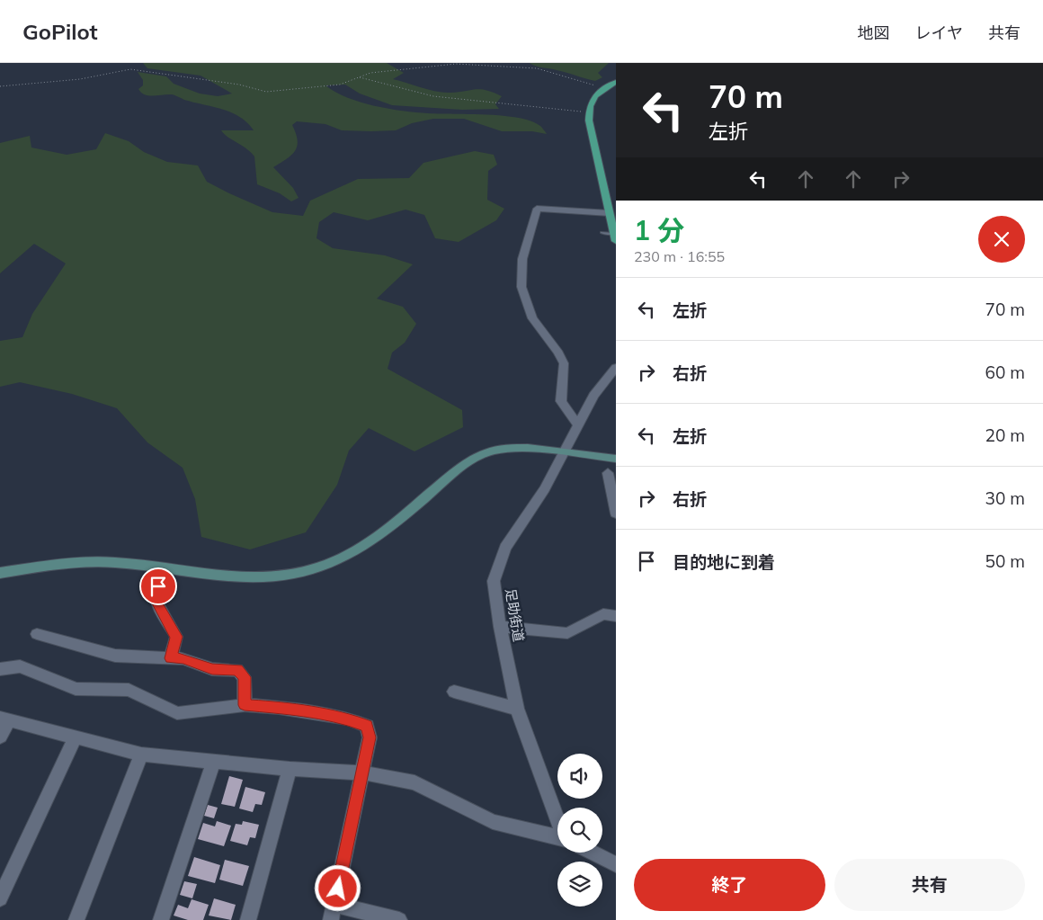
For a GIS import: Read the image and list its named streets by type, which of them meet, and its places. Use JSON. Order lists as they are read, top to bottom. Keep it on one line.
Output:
{"streets":{"street":["足助街道"]},"page":{"header":"GoPilot","nav":["地図","レイヤ","共有"],"turn":["70 m","左折"],"heading":["1 分","230 m · 16:55"],"list":[{"name":"左折","value":"70 m"},{"name":"右折","value":"60 m"},{"name":"左折","value":"20 m"},{"name":"右折","value":"30 m"},{"name":"目的地に到着","value":"50 m"}],"buttons":["終了","共有"]}}
